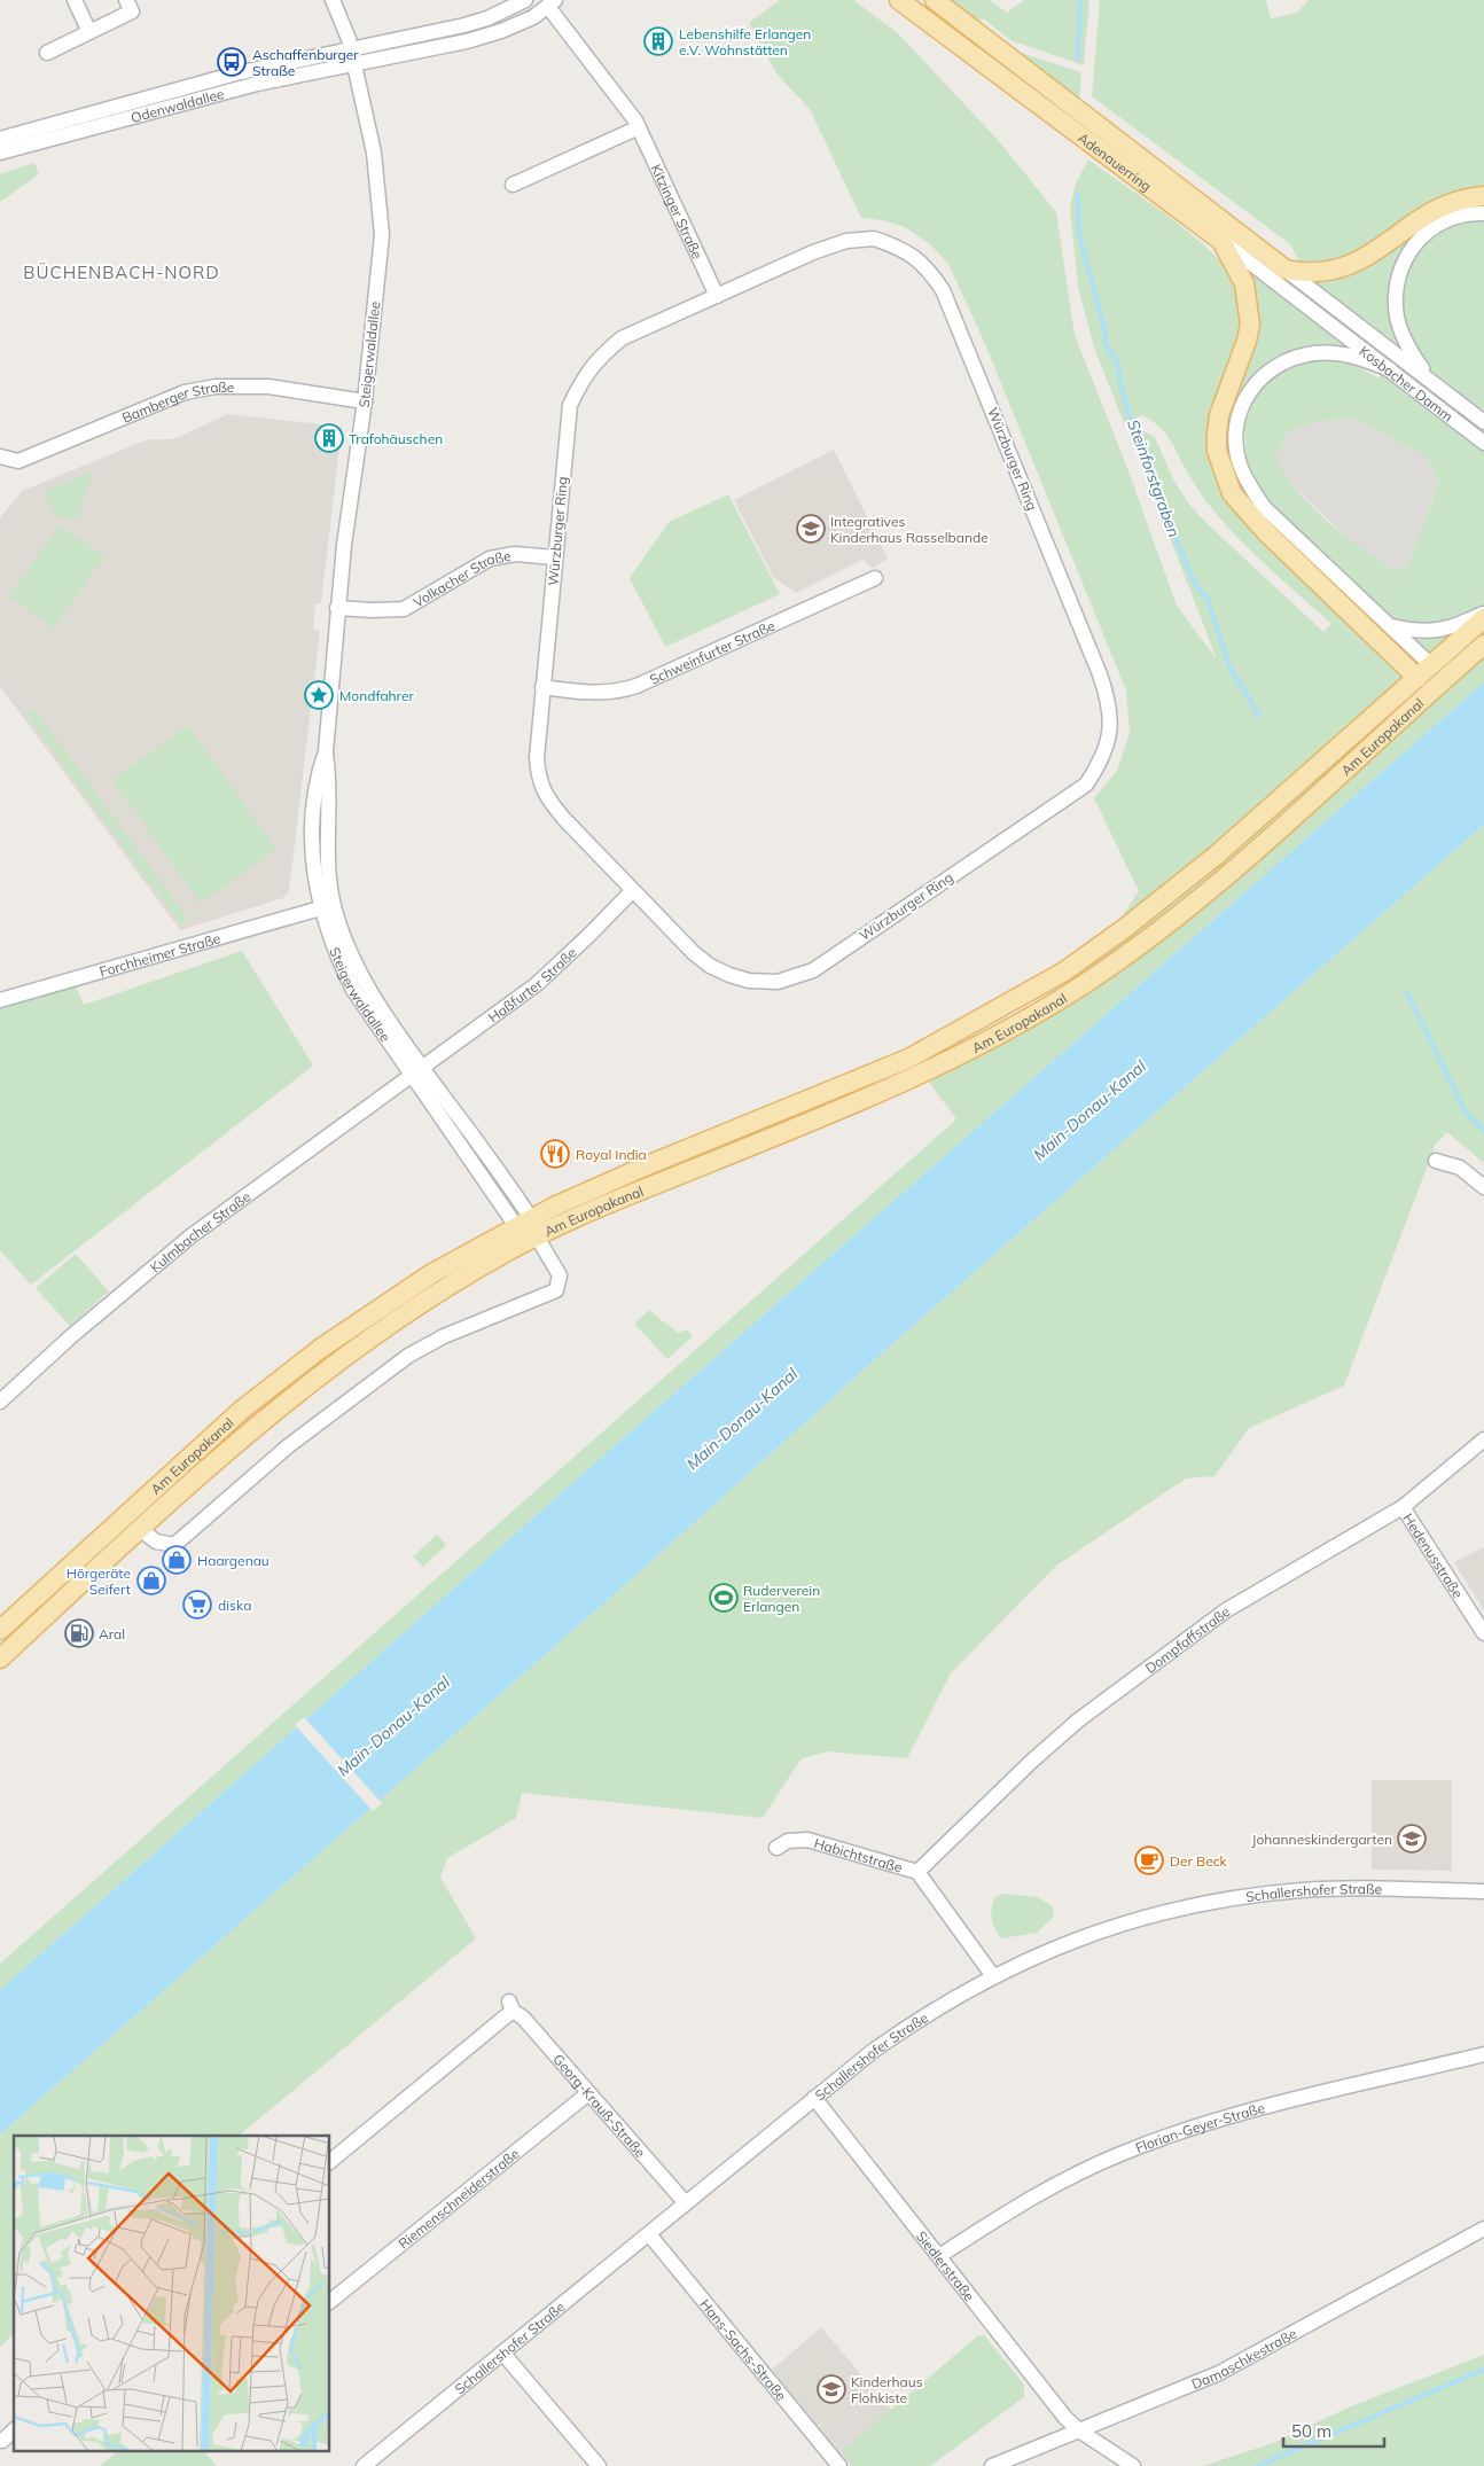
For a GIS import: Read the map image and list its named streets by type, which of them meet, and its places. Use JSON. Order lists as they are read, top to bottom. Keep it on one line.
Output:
{"streets":{"main road":["Adenauerring","Am Europakanal"],"street":["Odenwaldallee","Kitzinger Straße","Steigerwaldallee","Kosbacher Damm","Bamberger Straße","Würzburger Ring","Volkacher Straße","Schweinfurter Straße","Forchheimer Straße","Haßfurter Straße","Kulmbacher Straße","Hedenusstraße","Dompfaffstraße","Habichtstraße","Schallershofer Straße","Georg-Krauß-Straße","Florian-Geyer-Straße","Riemenschneiderstraße","Siedlerstraße","Hans-Sachs-Straße","Damaschkestraße"]},"crossings":[["Odenwaldallee","Kitzinger Straße"],["Odenwaldallee","Steigerwaldallee"],["Adenauerring","Kosbacher Damm"],["Kitzinger Straße","Würzburger Ring"],["Steigerwaldallee","Bamberger Straße"],["Steigerwaldallee","Volkacher Straße"],["Steigerwaldallee","Am Europakanal"],["Steigerwaldallee","Forchheimer Straße"],["Steigerwaldallee","Haßfurter Straße"],["Steigerwaldallee","Kulmbacher Straße"],["Würzburger Ring","Volkacher Straße"],["Würzburger Ring","Schweinfurter Straße"],["Würzburger Ring","Haßfurter Straße"],["Haßfurter Straße","Kulmbacher Straße"],["Hedenusstraße","Dompfaffstraße"],["Dompfaffstraße","Habichtstraße"],["Habichtstraße","Schallershofer Straße"],["Schallershofer Straße","Georg-Krauß-Straße"],["Schallershofer Straße","Siedlerstraße"],["Schallershofer Straße","Hans-Sachs-Straße"],["Georg-Krauß-Straße","Riemenschneiderstraße"],["Florian-Geyer-Straße","Siedlerstraße"],["Siedlerstraße","Damaschkestraße"]],"districts":["BÜCHENBACH-NORD"],"water":["Steinforstgraben","Main-Donau-Kanal"],"places":{"building":["Lebenshilfe Erlangen e.V. Wohnstätten","Trafohäuschen"],"bus stop":["Aschaffenburger Straße"],"school or university":["Integratives Kinderhaus Rasselbande","Johanneskindergarten","Kinderhaus Flohkiste"],"place":["Mondfahrer"],"restaurant":["Royal India"],"shop":["Haargenau","Hörgeräte Seifert"],"sports":["Ruderverein Erlangen"],"supermarket":["diska"],"fuel station":["Aral"],"cafe":["Der Beck"]},"scale_bar":"50 m"}
